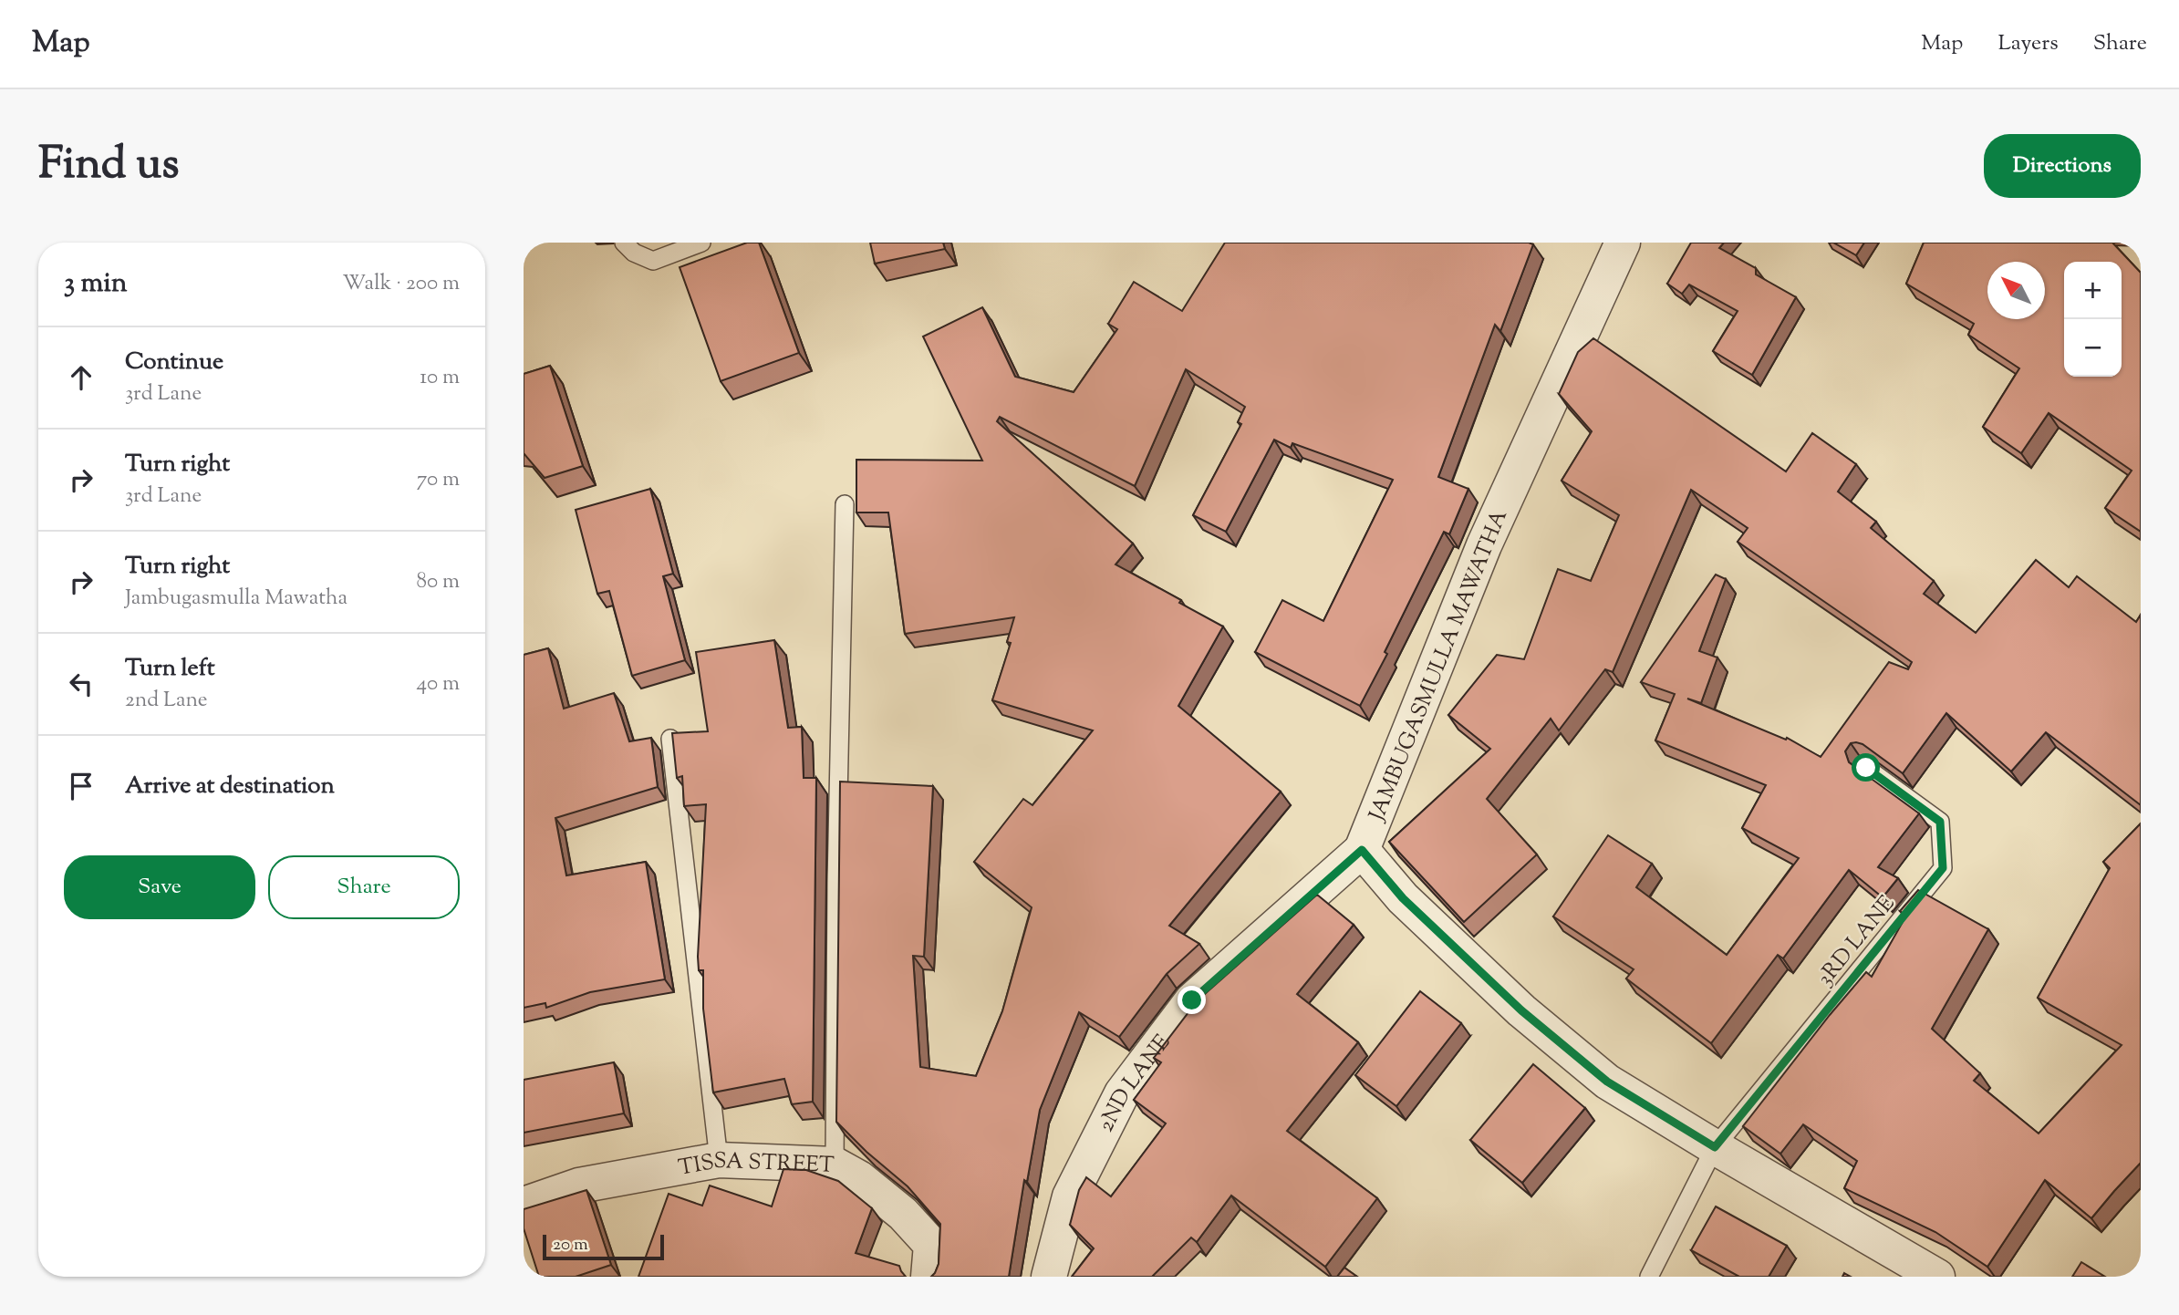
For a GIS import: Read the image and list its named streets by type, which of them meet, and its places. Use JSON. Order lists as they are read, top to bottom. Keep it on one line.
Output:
{"streets":{"street":["JAMBUGASMULLA MAWATHA","2ND LANE","TISSA STREET"],"lane":["3RD LANE"]},"crossings":[["JAMBUGASMULLA MAWATHA","3RD LANE"],["JAMBUGASMULLA MAWATHA","2ND LANE"]],"scale_bar":"20 m","north":"top left","page":{"header":"Map","nav":["Map","Layers","Share"],"title":"Find us","buttons":["Directions",["Save","Share"]],"heading":["3 min","Walk · 200 m"],"map_buttons":["+","−"],"list":[["Continue","3rd Lane","10 m"],["Turn right","3rd Lane","70 m"],["Turn right","Jambugasmulla Mawatha","80 m"],["Turn left","2nd Lane","40 m"],"Arrive at destination"],"scale":"20 m"}}
